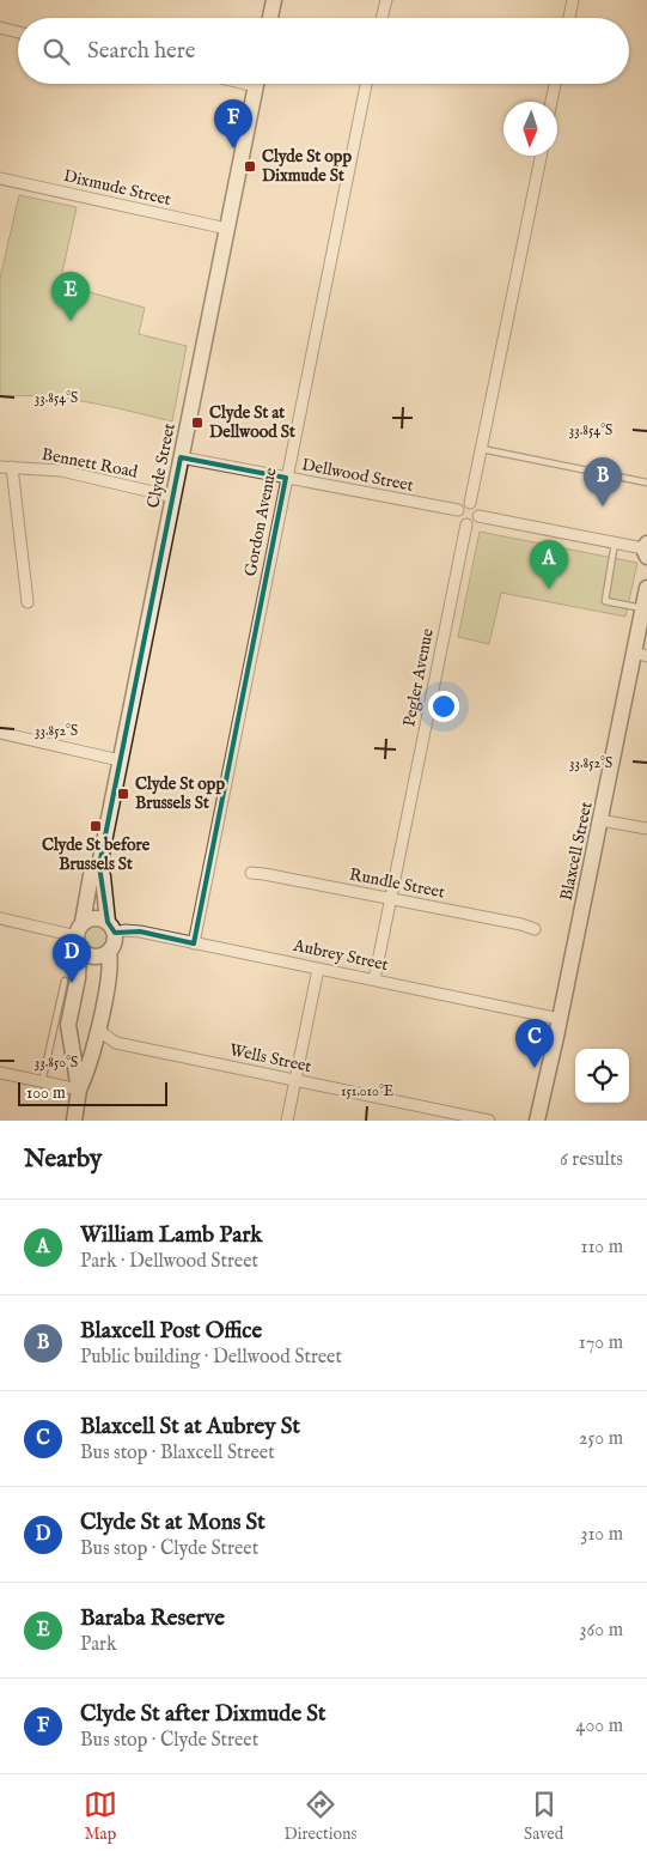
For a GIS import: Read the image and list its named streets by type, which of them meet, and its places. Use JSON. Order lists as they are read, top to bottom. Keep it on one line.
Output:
{"streets":{"main road":["Clyde Street","Blaxcell Street"],"street":["Dixmude Street","Bennett Road","Dellwood Street","Gordon Avenue","Pegler Avenue","Rundle Street","Aubrey Street","Wells Street"]},"crossings":[["Dixmude Street","Clyde Street"],["Bennett Road","Clyde Street"],["Clyde Street","Dellwood Street"],["Clyde Street","Aubrey Street"],["Dellwood Street","Gordon Avenue"],["Dellwood Street","Pegler Avenue"],["Gordon Avenue","Aubrey Street"],["Pegler Avenue","Rundle Street"],["Pegler Avenue","Aubrey Street"],["Blaxcell Street","Aubrey Street"]],"places":{"transit":["Clyde St opp Dixmude St","Clyde St at Dellwood St","Clyde St opp Brussels St","Clyde St before Brussels St"]},"scale_bar":"100 m","north":"bottom","page":{"search":"Search here","pins":["F","E","B","A","D","C"],"scale":"100 m","heading":["Nearby","6 results"],"list":[{"mark":"A","name":"William Lamb Park","note":"Park · Dellwood Street","value":"110 m"},{"mark":"B","name":"Blaxcell Post Office","note":"Public building · Dellwood Street","value":"170 m"},{"mark":"C","name":"Blaxcell St at Aubrey St","note":"Bus stop · Blaxcell Street","value":"250 m"},{"mark":"D","name":"Clyde St at Mons St","note":"Bus stop · Clyde Street","value":"310 m"},{"mark":"E","name":"Baraba Reserve","note":"Park","value":"360 m"},{"mark":"F","name":"Clyde St after Dixmude St","note":"Bus stop · Clyde Street","value":"400 m"}],"nav":["Map","Directions","Saved"]},"coordinates":["33.854°S","33.852°S","33.850°S","151.010°E"]}
